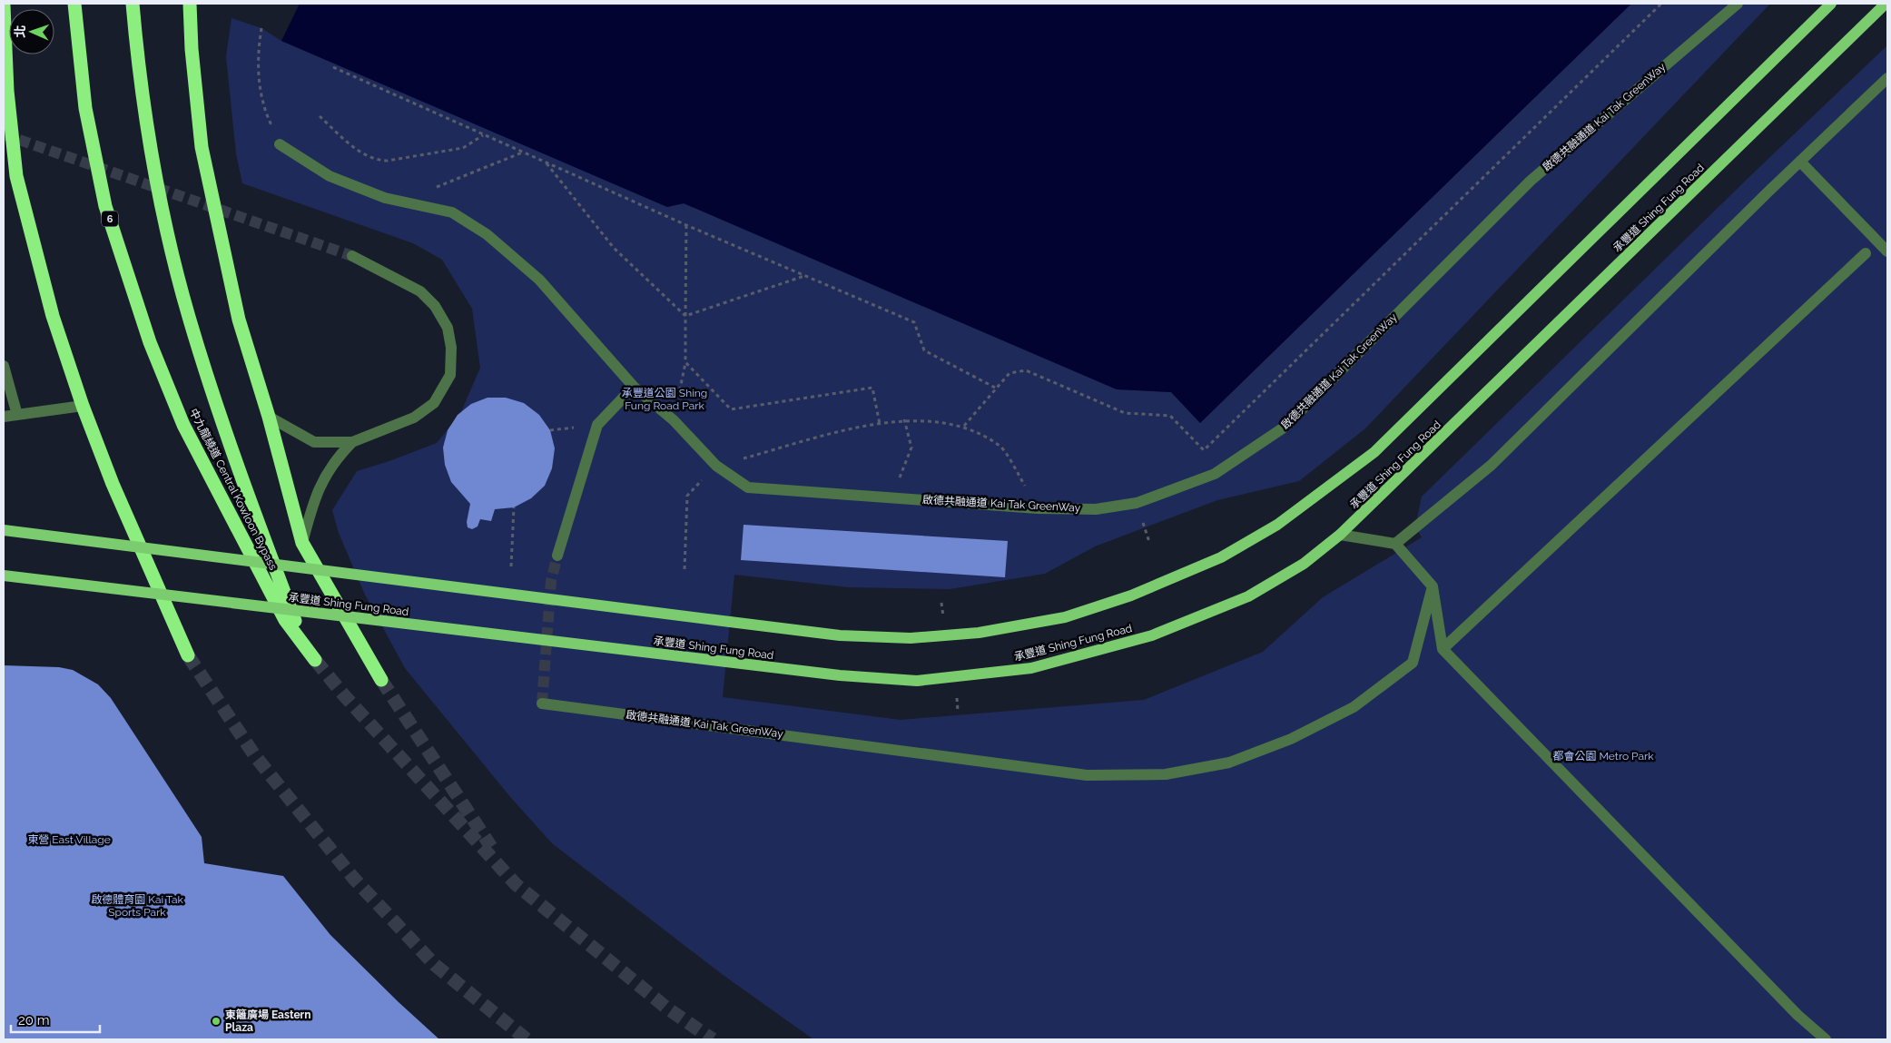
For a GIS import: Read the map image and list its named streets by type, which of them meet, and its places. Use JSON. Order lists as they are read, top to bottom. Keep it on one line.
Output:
{"streets":{"highway":["6","中九龍繞道 Central Kowloon Bypass"],"main road":["承豐道 Shing Fung Road"],"street":["啟德共融通道 Kai Tak GreenWay"]},"parks":["承豐道公園 Shing Fung Road Park","都會公園 Metro Park","東營 East Village","啟德體育園 Kai Tak Sports Park"],"places":["東籬廣場 Eastern Plaza"],"scale_bar":"20 m","north":"left"}
